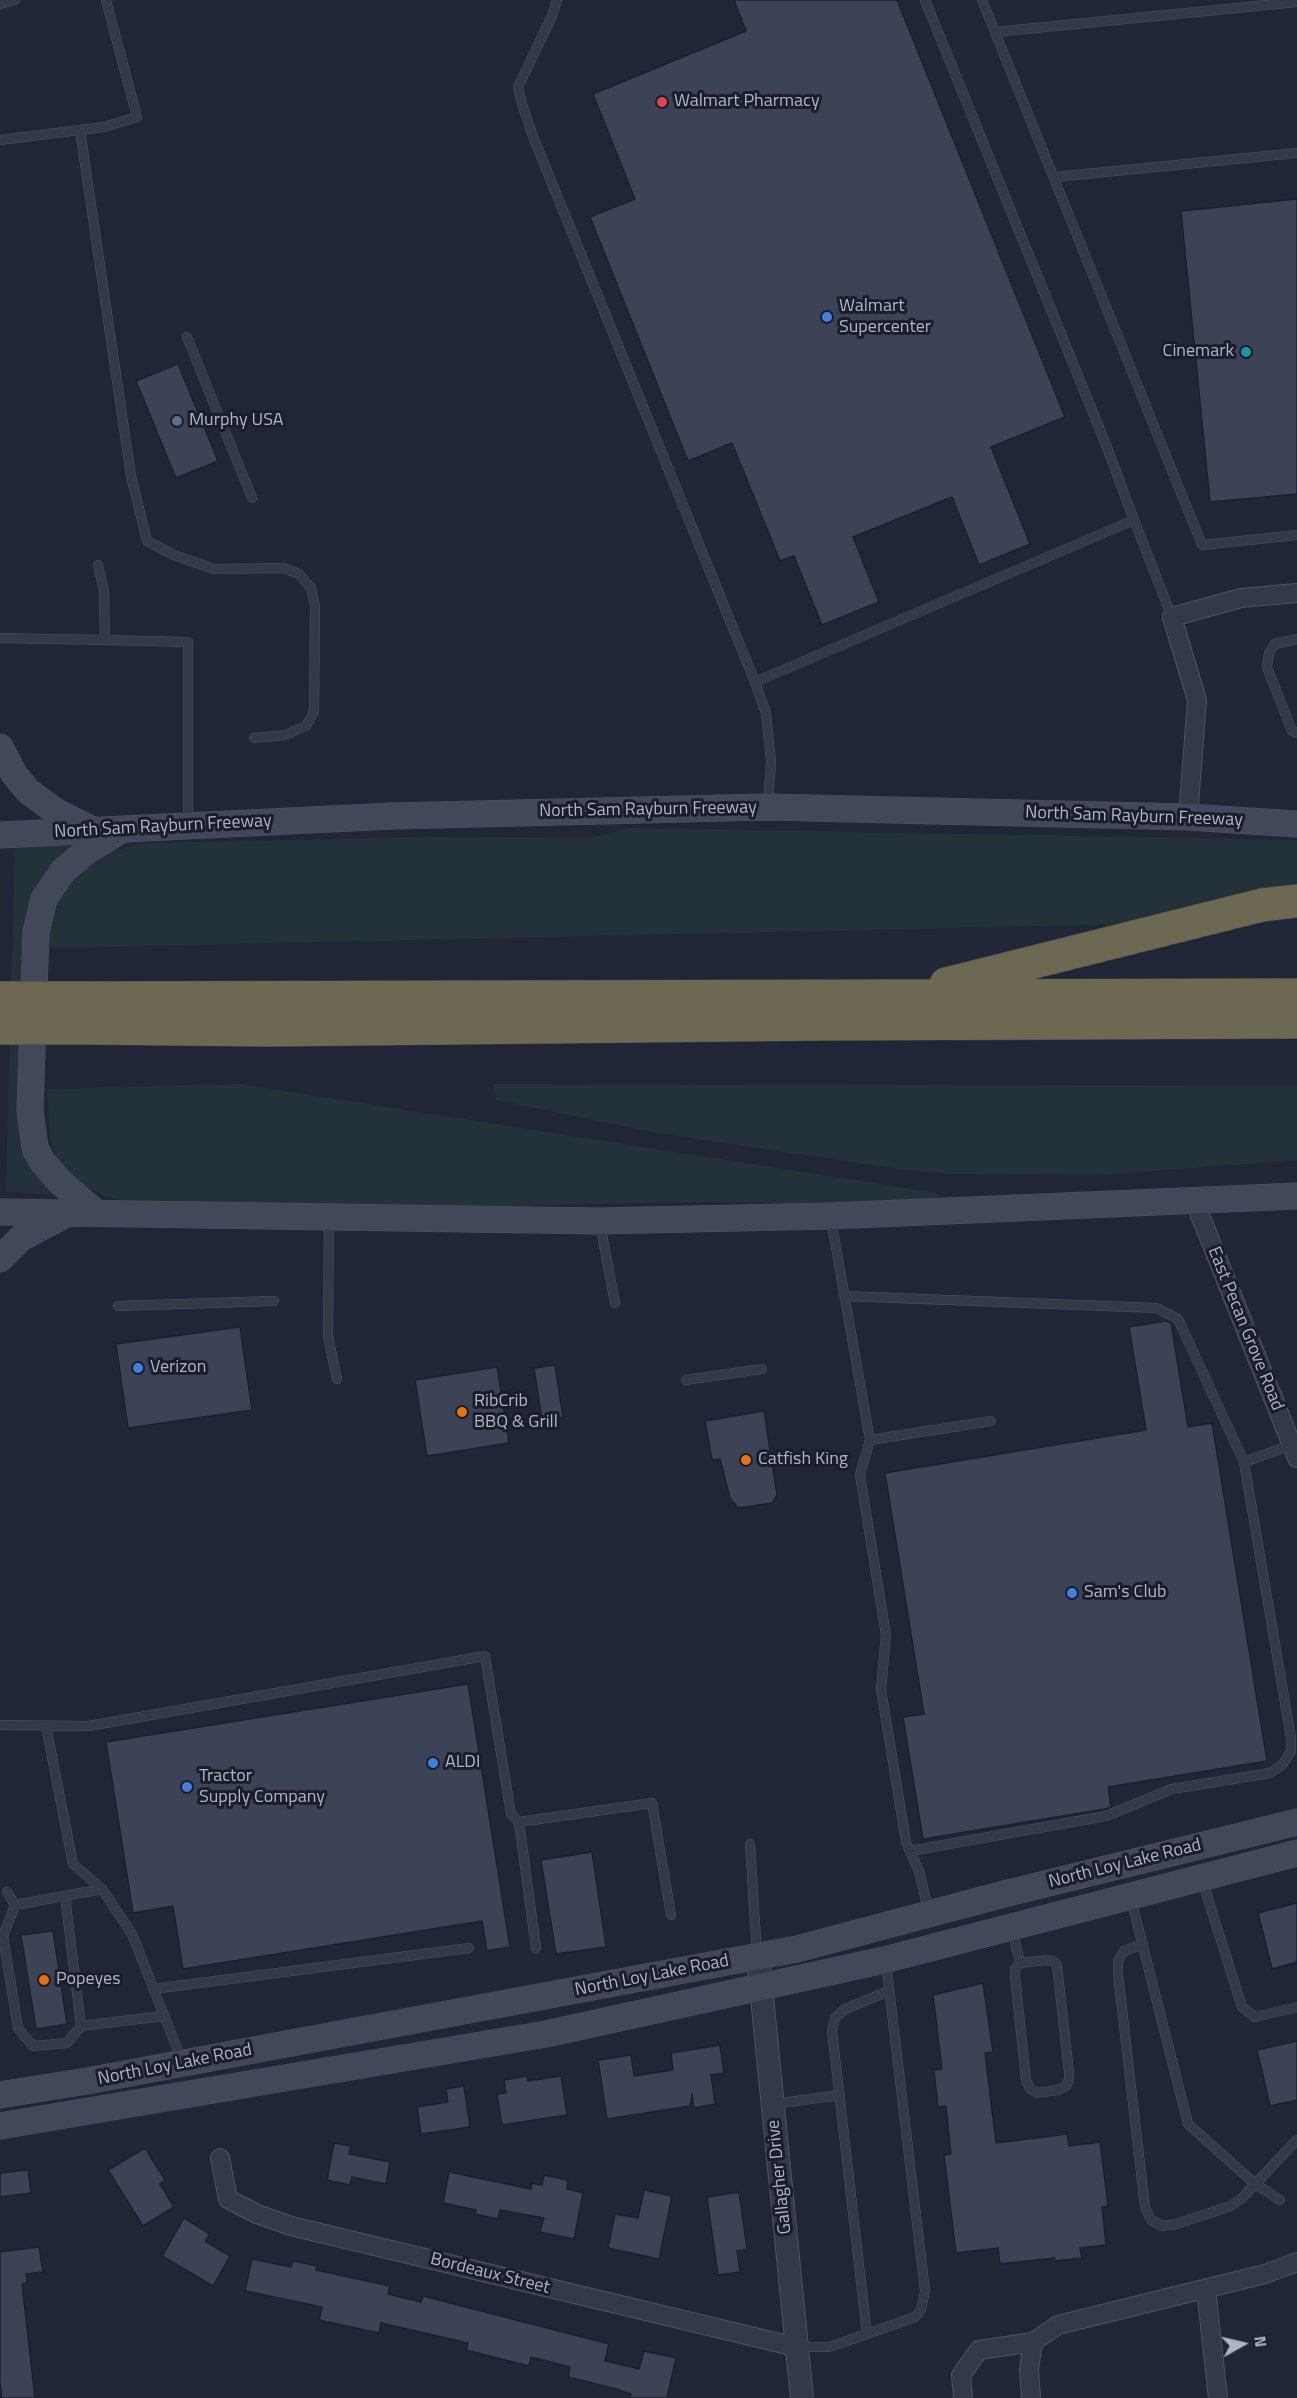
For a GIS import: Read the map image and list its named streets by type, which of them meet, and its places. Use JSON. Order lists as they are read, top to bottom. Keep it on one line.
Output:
{"streets":{"main road":["North Sam Rayburn Freeway","North Loy Lake Road"],"street":["East Pecan Grove Road","Gallagher Drive","Bordeaux Street"]},"crossings":[["North Loy Lake Road","Gallagher Drive"],["Gallagher Drive","Bordeaux Street"]],"places":["Walmart Pharmacy","Walmart Supercenter","Cinemark","Murphy USA","Verizon","RibCrib BBQ & Grill","Catfish King","Sam's Club","ALDI","Tractor Supply Company","Popeyes"],"north":"right"}
